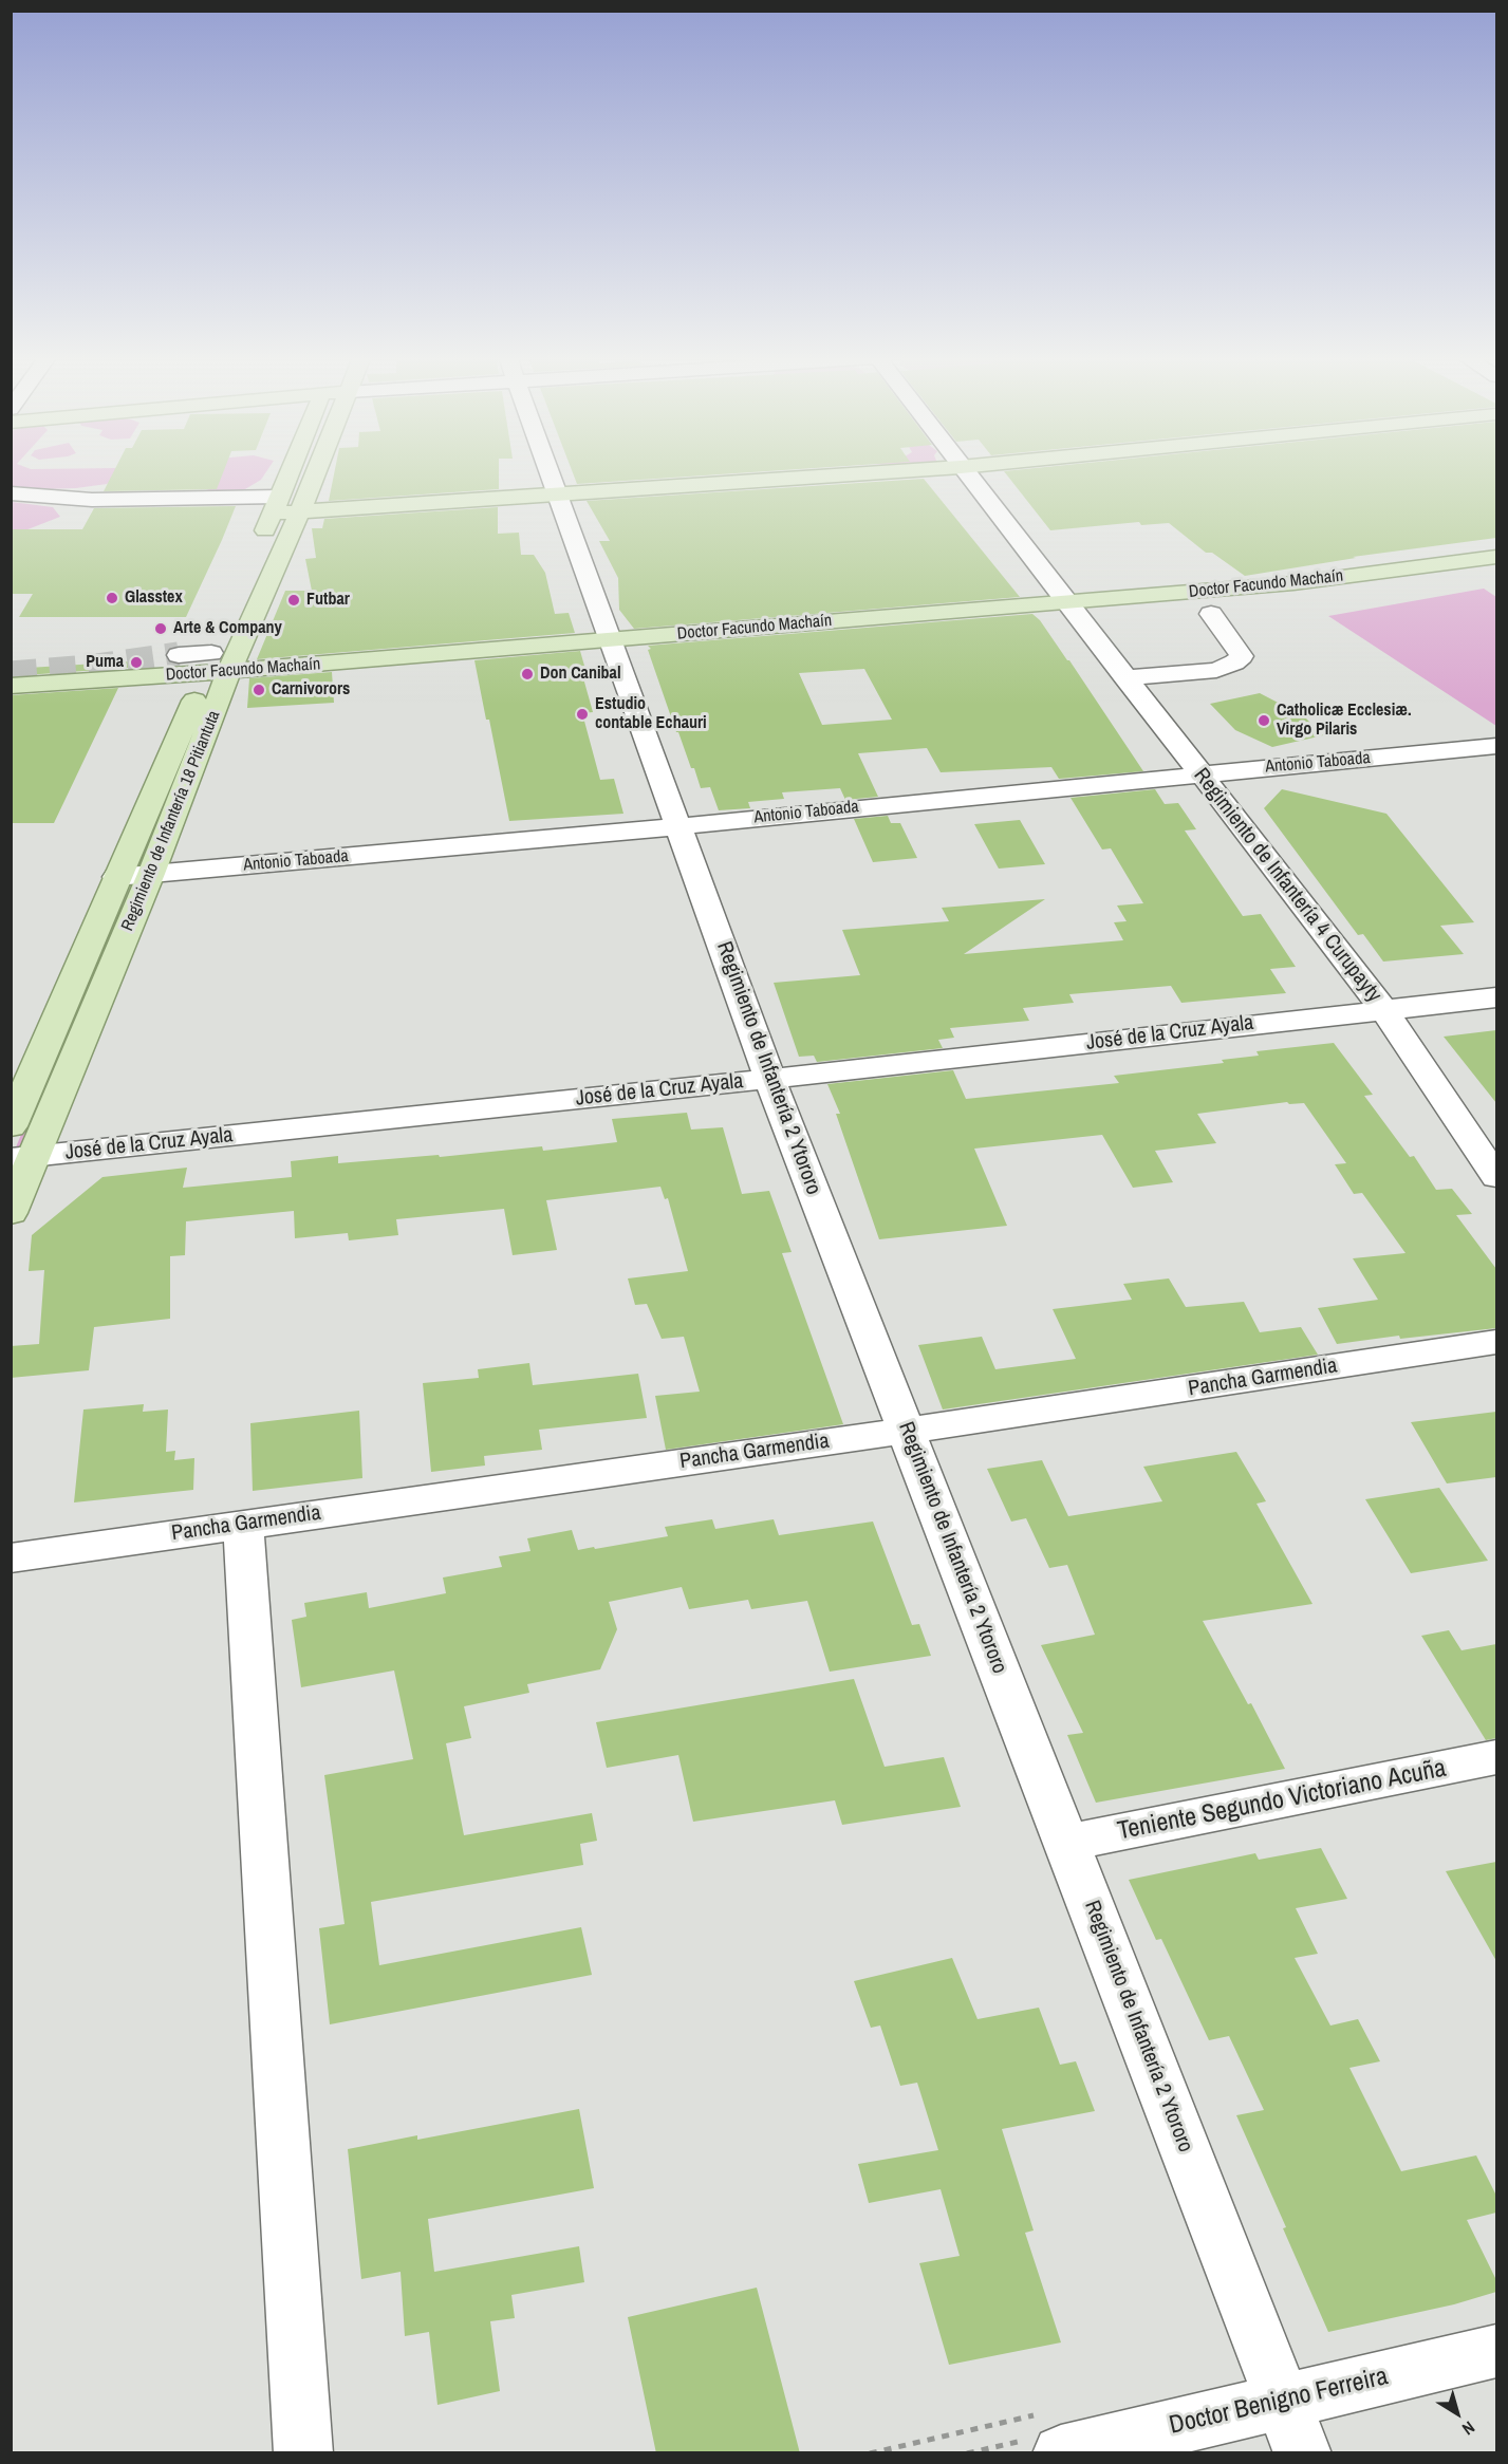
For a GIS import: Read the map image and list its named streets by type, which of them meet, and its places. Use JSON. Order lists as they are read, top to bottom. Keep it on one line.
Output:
{"streets":{"main road":["Doctor Facundo Machaín","Regimiento de Infantería 18 Pitiantuta"],"street":["Antonio Taboada","Regimiento de Infantería 4 Curupayty","José de la Cruz Ayala","Regimiento de Infantería 2 Ytororo","Pancha Garmendia","Teniente Segundo Victoriano Acuña","Doctor Benigno Ferreira"]},"crossings":[["Doctor Facundo Machaín","Regimiento de Infantería 18 Pitiantuta"],["Doctor Facundo Machaín","Regimiento de Infantería 4 Curupayty"],["Doctor Facundo Machaín","Regimiento de Infantería 2 Ytororo"],["Antonio Taboada","Regimiento de Infantería 18 Pitiantuta"],["Antonio Taboada","Regimiento de Infantería 4 Curupayty"],["Antonio Taboada","Regimiento de Infantería 2 Ytororo"],["Regimiento de Infantería 18 Pitiantuta","José de la Cruz Ayala"],["Regimiento de Infantería 4 Curupayty","José de la Cruz Ayala"],["José de la Cruz Ayala","Regimiento de Infantería 2 Ytororo"],["Regimiento de Infantería 2 Ytororo","Pancha Garmendia"],["Regimiento de Infantería 2 Ytororo","Teniente Segundo Victoriano Acuña"],["Regimiento de Infantería 2 Ytororo","Doctor Benigno Ferreira"]],"places":["Glasstex","Futbar","Arte & Company","Puma","Don Canibal","Carnivorors","Estudio contable Echauri","Catholicæ Ecclesiæ. Virgo Pilaris"],"north":"bottom right"}
